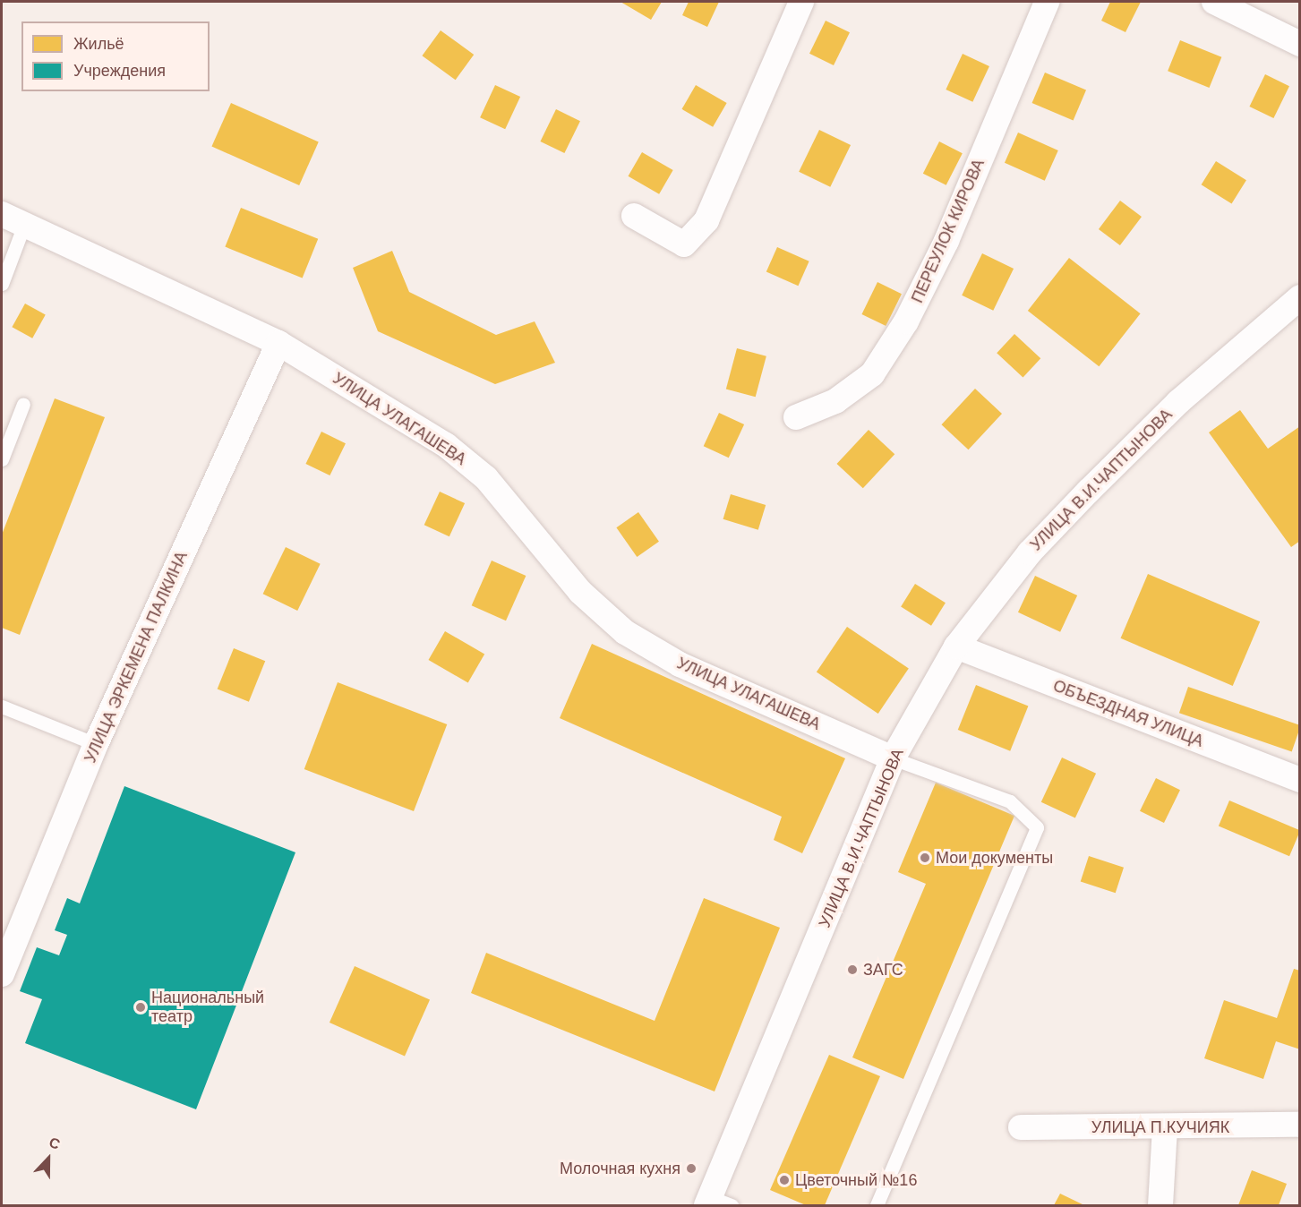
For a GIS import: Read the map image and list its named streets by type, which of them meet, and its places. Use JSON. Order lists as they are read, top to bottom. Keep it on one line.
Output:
{"streets":{"street":["ПЕРЕУЛОК КИРОВА","УЛИЦА УЛАГАШЕВА","УЛИЦА В.И.ЧАПТЫНОВА","УЛИЦА ЭРКЕМЕНА ПАЛКИНА","ОБЪЕЗДНАЯ УЛИЦА","УЛИЦА П.КУЧИЯК"]},"crossings":[["УЛИЦА УЛАГАШЕВА","УЛИЦА В.И.ЧАПТЫНОВА"],["УЛИЦА УЛАГАШЕВА","УЛИЦА ЭРКЕМЕНА ПАЛКИНА"],["УЛИЦА В.И.ЧАПТЫНОВА","ОБЪЕЗДНАЯ УЛИЦА"]],"places":["Мои документы","ЗАГС","Национальный театр","Молочная кухня","Цветочный №16"],"legend":["Жильё","Учреждения"],"north":"top"}
